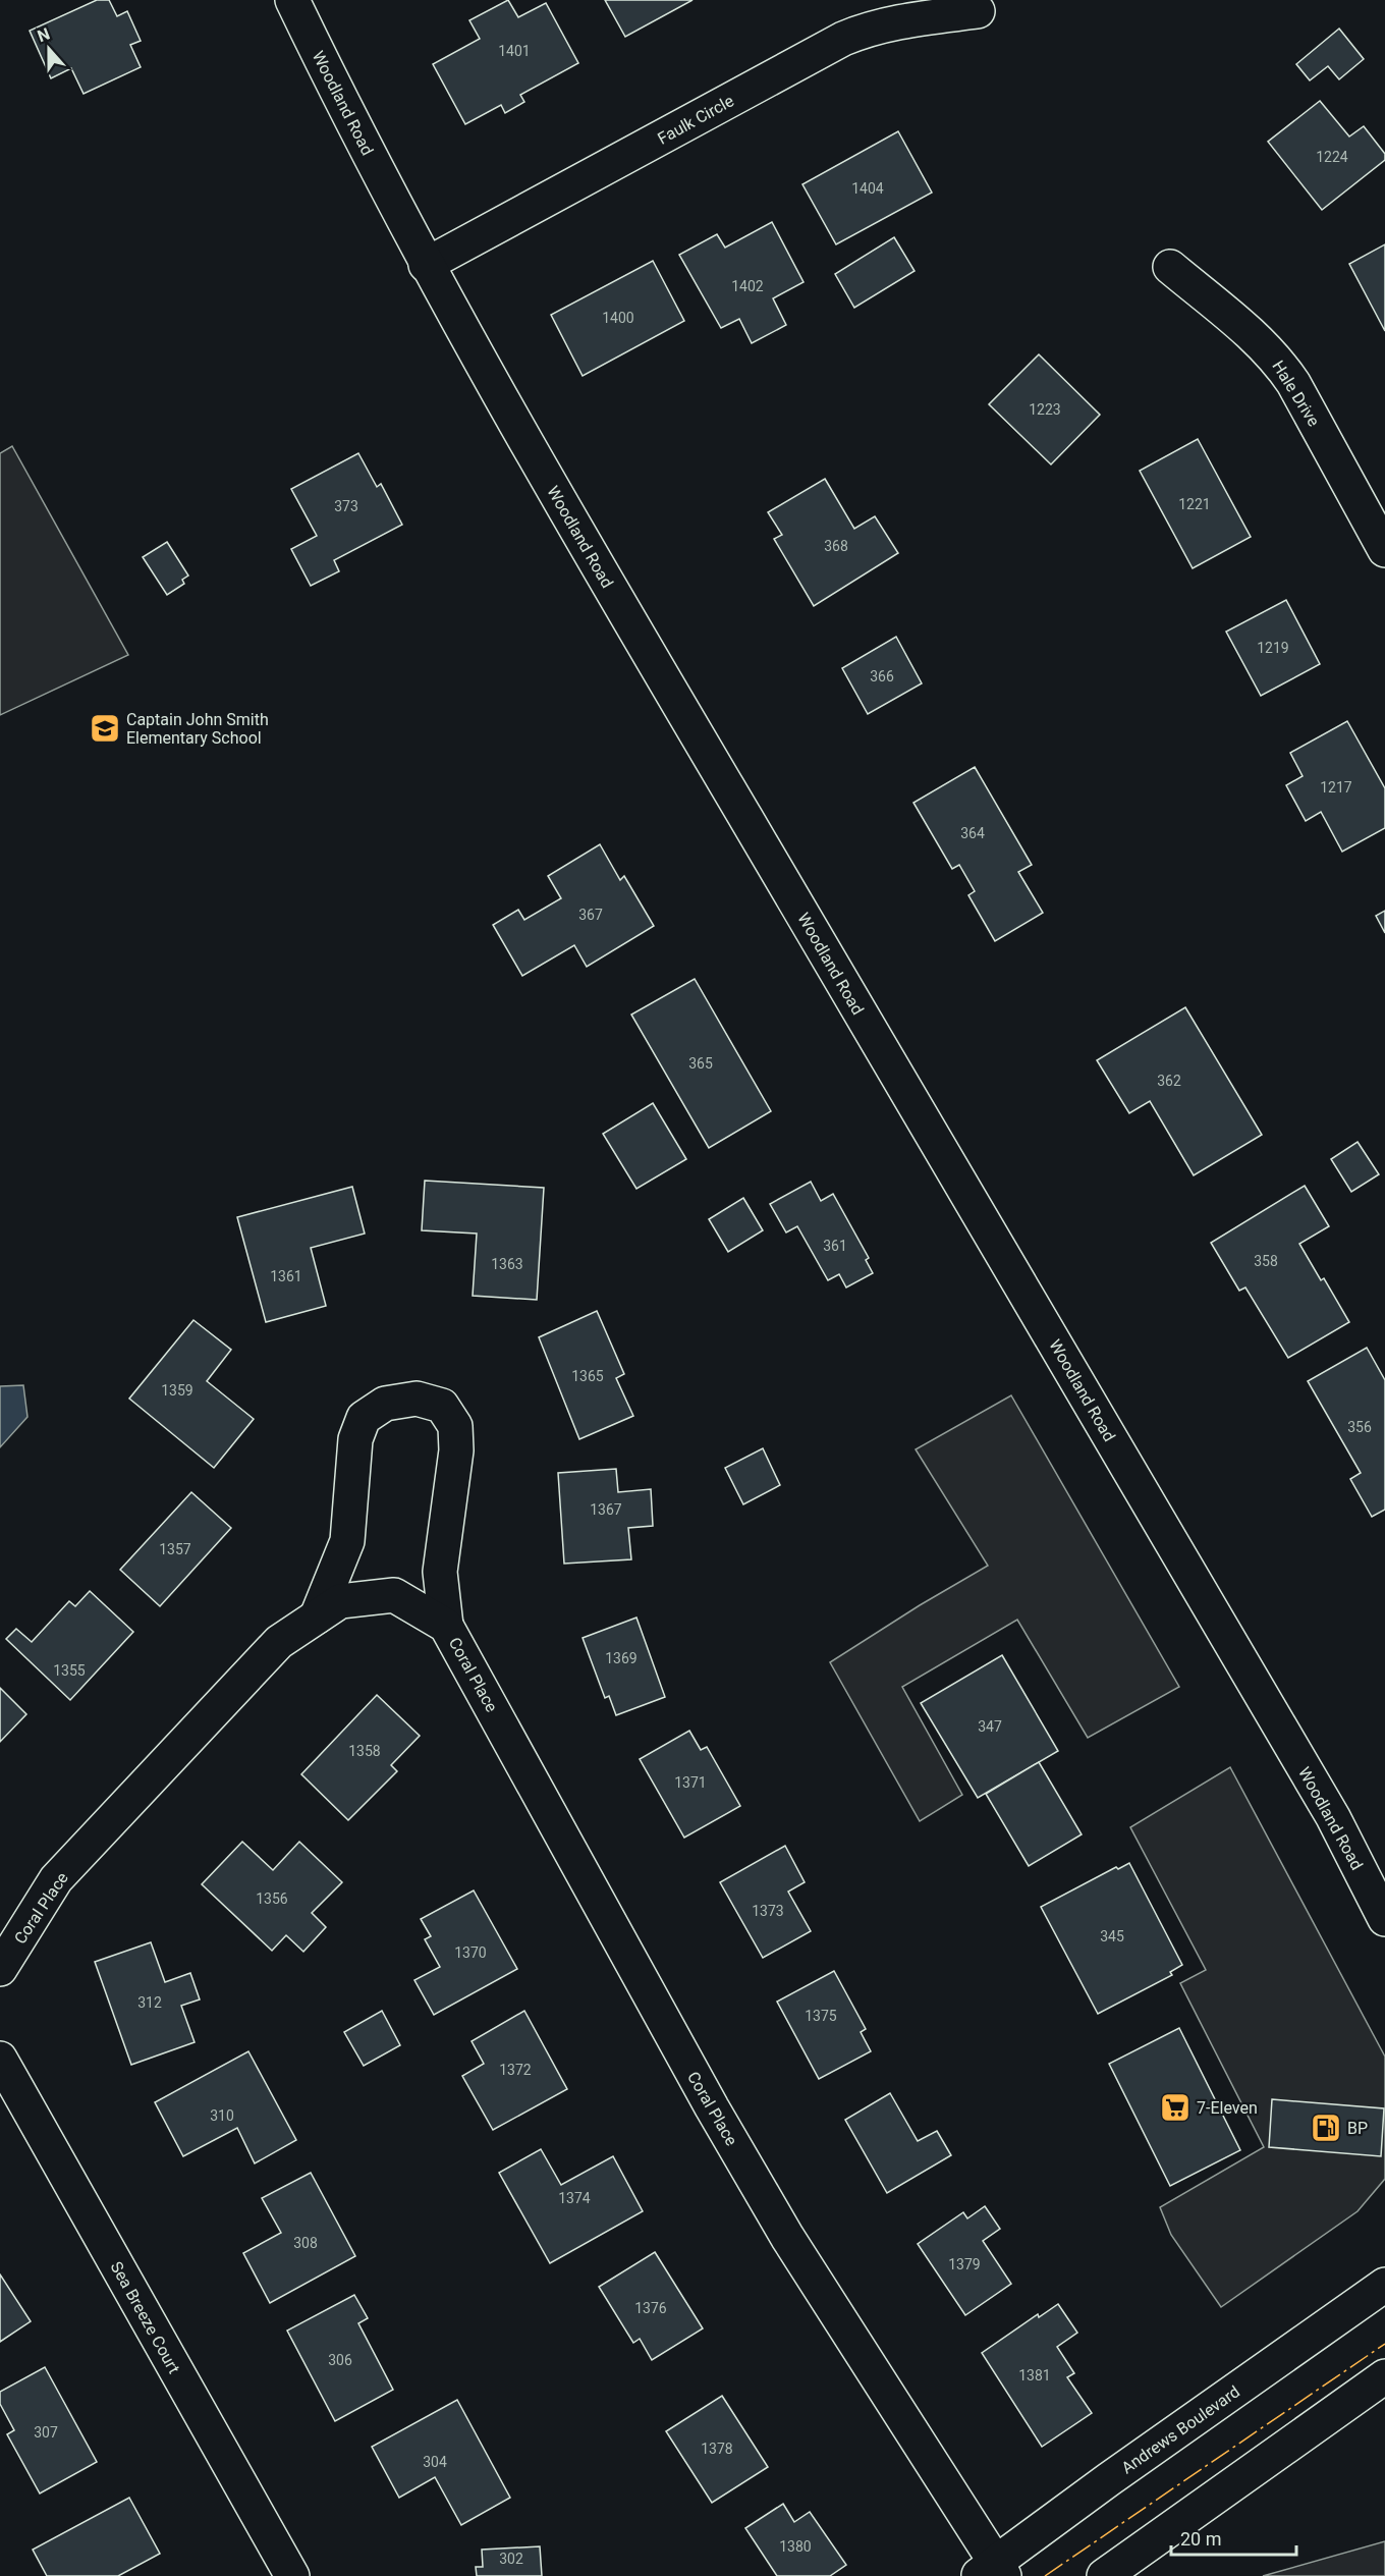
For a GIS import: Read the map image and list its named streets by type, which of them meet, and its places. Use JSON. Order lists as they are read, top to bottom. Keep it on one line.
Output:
{"streets":{"street":["Woodland Road","Faulk Circle","Hale Drive","Coral Place","Sea Breeze Court","Andrews Boulevard"]},"crossings":[["Woodland Road","Faulk Circle"],["Coral Place","Andrews Boulevard"]],"places":{"school or university":["Captain John Smith Elementary School"],"supermarket":["7-Eleven"],"fuel station":["BP"]},"house_numbers":["1401","1224","1404","1402","1400","1223","1221","373","368","1219","366","1217","364","367","365","362","361","358","1363","1361","1365","1359","356","1367","1357","1369","1355","347","1358","1371","1356","1373","345","1370","312","1375","1372","310","1374","308","1379","1376","306","1381","307","1378","304","1380","302"],"scale_bar":"20 m","north":"top"}
